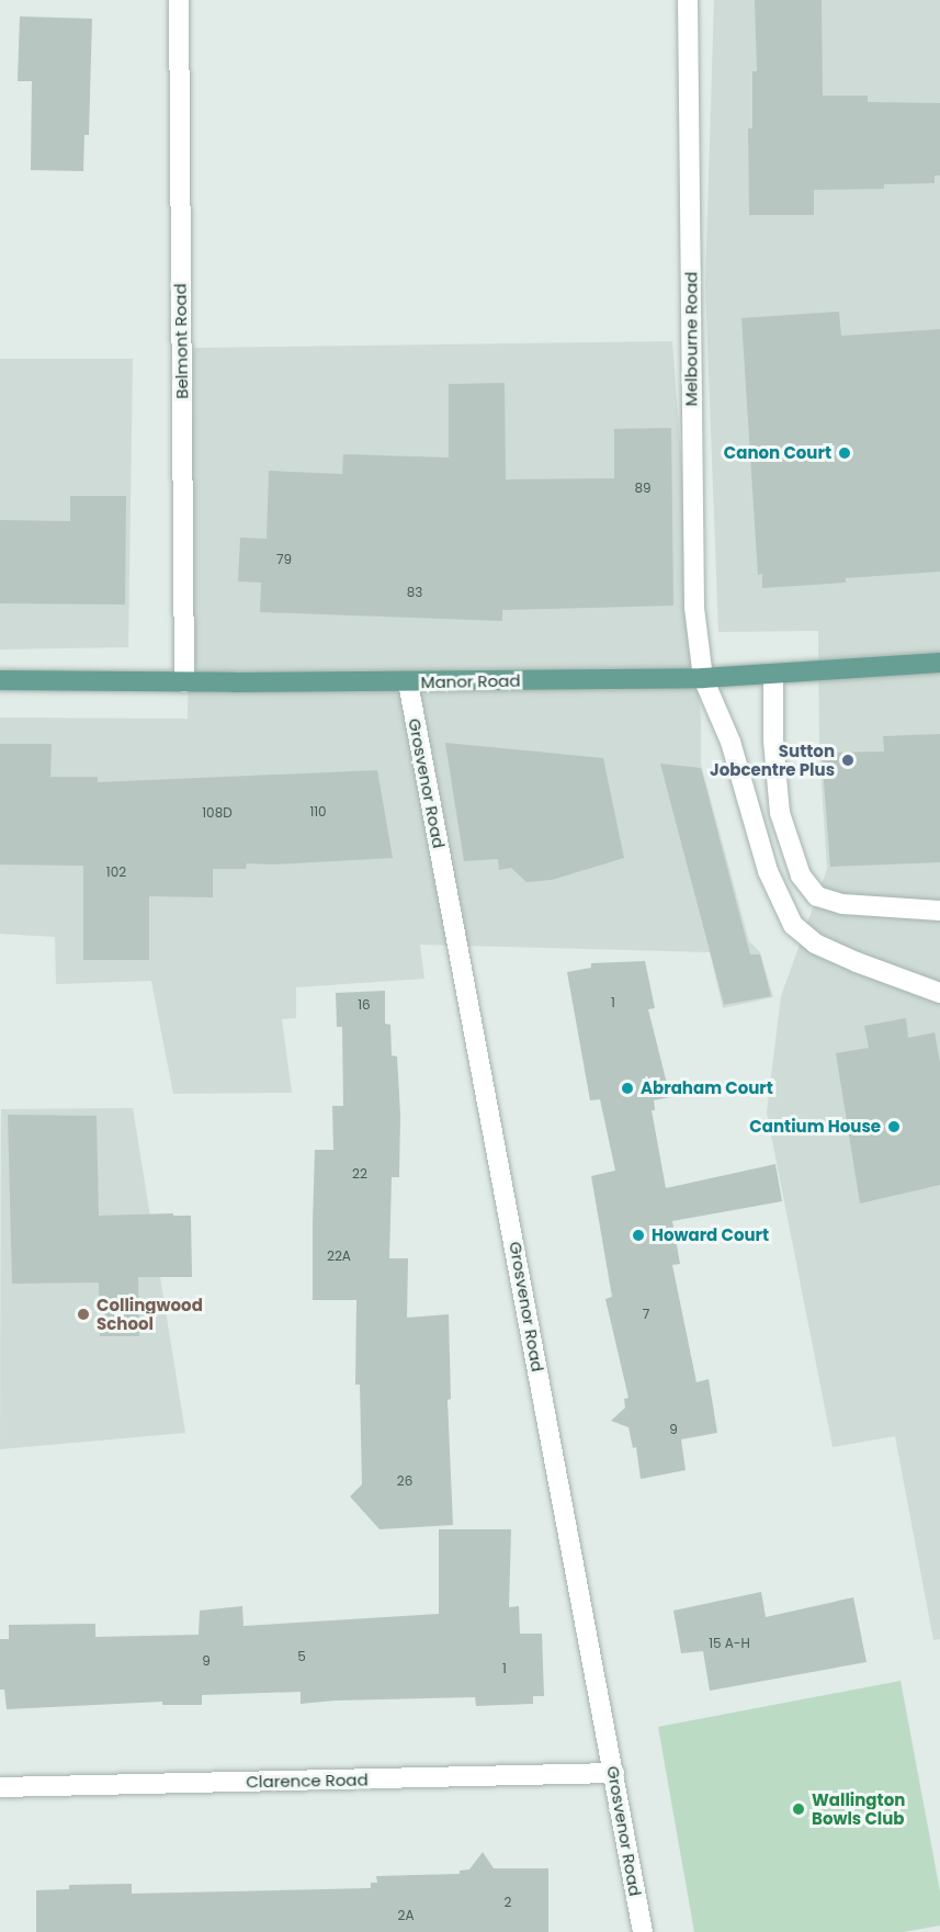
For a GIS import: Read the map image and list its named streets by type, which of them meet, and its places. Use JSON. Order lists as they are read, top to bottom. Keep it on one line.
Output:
{"streets":{"main road":["Manor Road"],"street":["Melbourne Road","Belmont Road","Grosvenor Road","Clarence Road"]},"crossings":[["Melbourne Road","Manor Road"],["Belmont Road","Manor Road"],["Manor Road","Grosvenor Road"],["Grosvenor Road","Clarence Road"]],"places":["Canon Court","Sutton Jobcentre Plus","Abraham Court","Cantium House","Howard Court","Collingwood School","Wallington Bowls Club"],"house_numbers":["89","79","83","110","108D","102","1","16","22","22A","7","9","26","15 A-H","5","9","1","2","2A"]}
